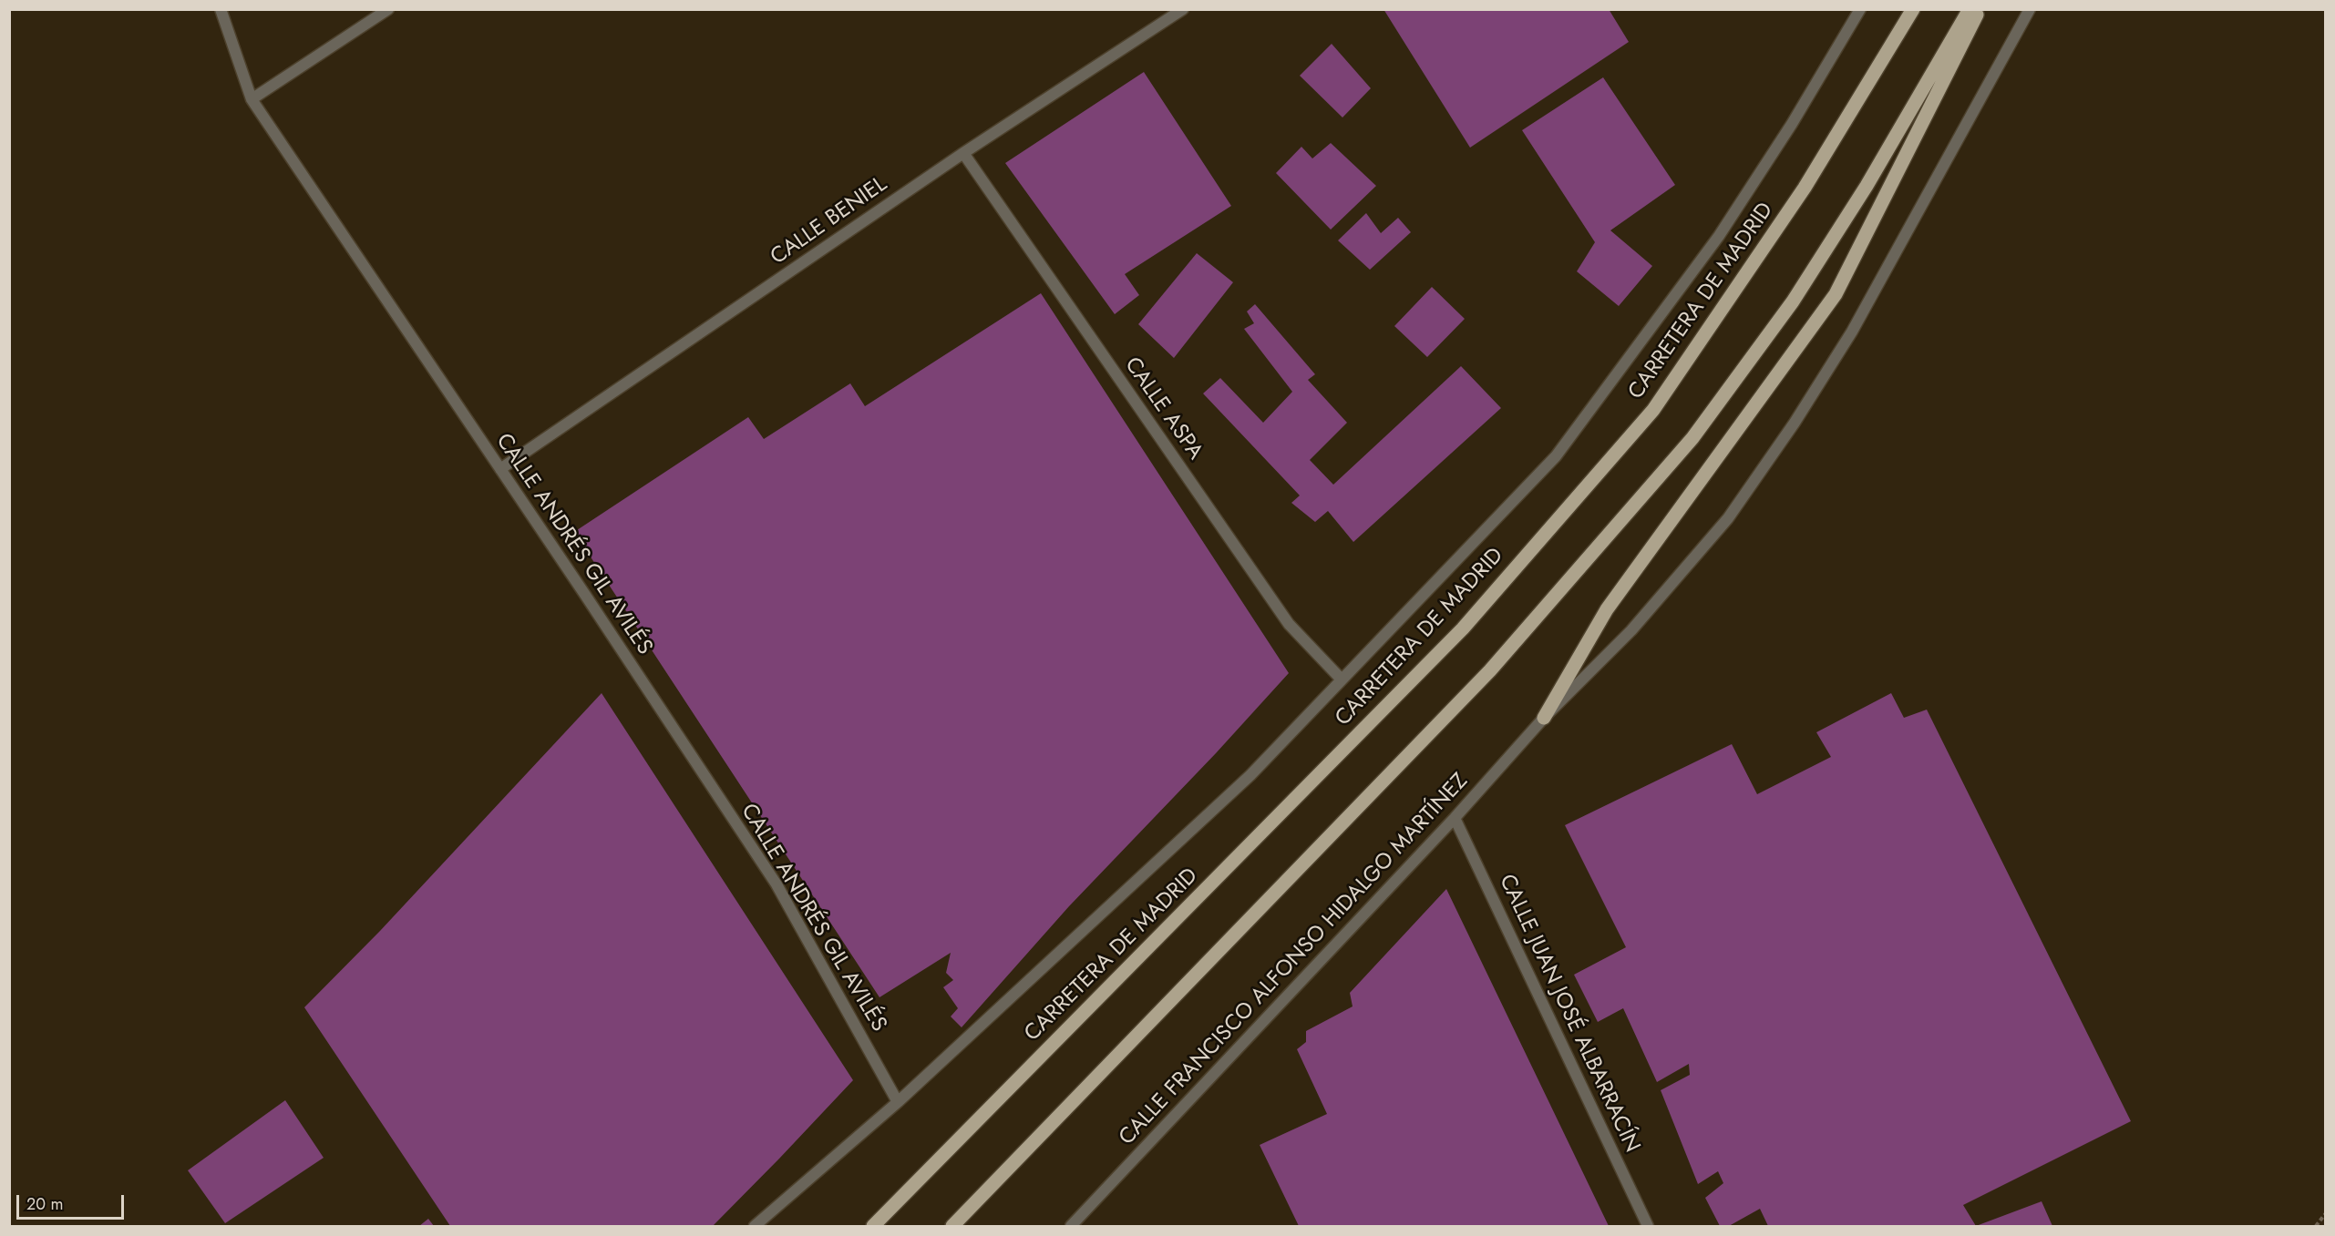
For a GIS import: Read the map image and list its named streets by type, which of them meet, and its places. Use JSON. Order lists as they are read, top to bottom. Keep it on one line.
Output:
{"streets":{"main road":["CARRETERA DE MADRID"],"street":["CALLE BENIEL","CALLE ASPA","CALLE ANDRÉS GIL AVILÉS","CALLE FRANCISCO ALFONSO HIDALGO MARTÍNEZ","CALLE JUAN JOSÉ ALBARRACÍN"]},"crossings":[["CALLE BENIEL","CALLE ASPA"],["CALLE BENIEL","CALLE ANDRÉS GIL AVILÉS"],["CALLE FRANCISCO ALFONSO HIDALGO MARTÍNEZ","CALLE JUAN JOSÉ ALBARRACÍN"]],"scale_bar":"20 m"}
